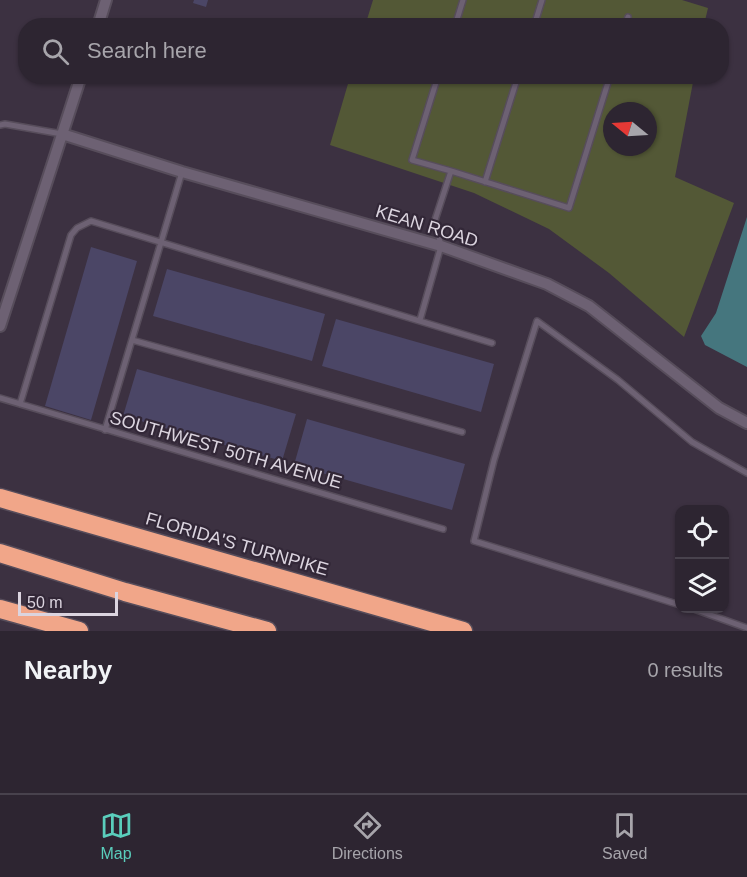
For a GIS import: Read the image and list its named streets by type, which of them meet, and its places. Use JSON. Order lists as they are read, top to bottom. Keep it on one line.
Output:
{"streets":{"highway":["FLORIDA'S TURNPIKE"],"street":["KEAN ROAD"],"lane":["SOUTHWEST 50TH AVENUE"]},"scale_bar":"50 m","north":"left","page":{"search":"Search here","scale":"50 m","heading":["Nearby","0 results"],"nav":["Map","Directions","Saved"]}}
